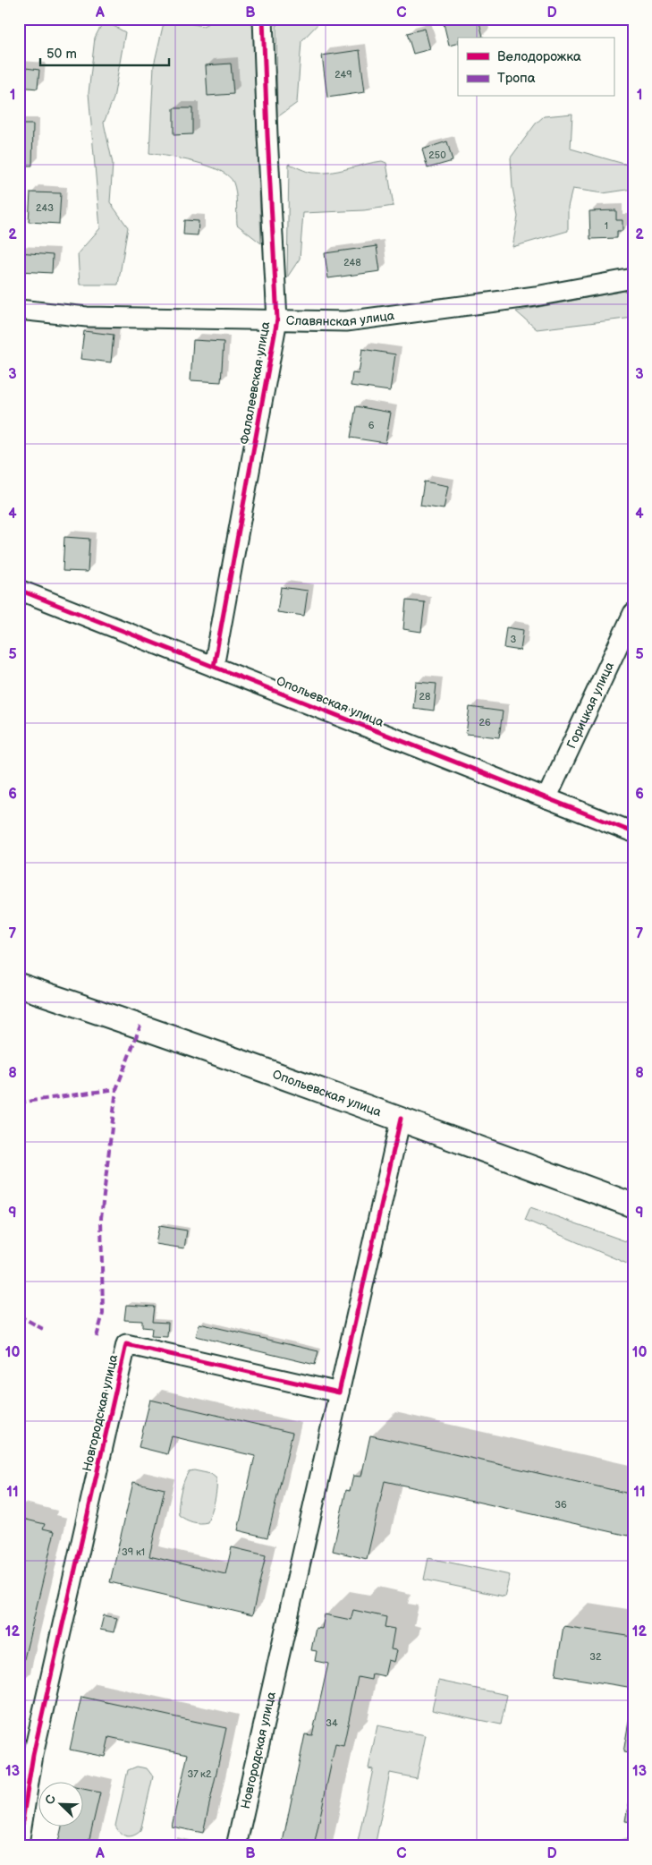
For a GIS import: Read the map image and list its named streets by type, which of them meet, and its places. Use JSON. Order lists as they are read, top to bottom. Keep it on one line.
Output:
{"streets":{"street":["Славянская улица","Фалалеевская улица","Опольевская улица","Горицкая улица","Новгородская улица"]},"crossings":[["Славянская улица","Фалалеевская улица"],["Фалалеевская улица","Опольевская улица"],["Опольевская улица","Горицкая улица"],["Опольевская улица","Новгородская улица"]],"house_numbers":["249","250","243","1","248","6","3","28","26","36","39 к1","32","34","37 к2"],"legend":["Велодорожка","Тропа"],"scale_bar":"50 m","north":"top left","grid":{"columns":["A","B","C","D"],"rows":["1","2","3","4","5","6","7","8","9","10","11","12","13"]}}
